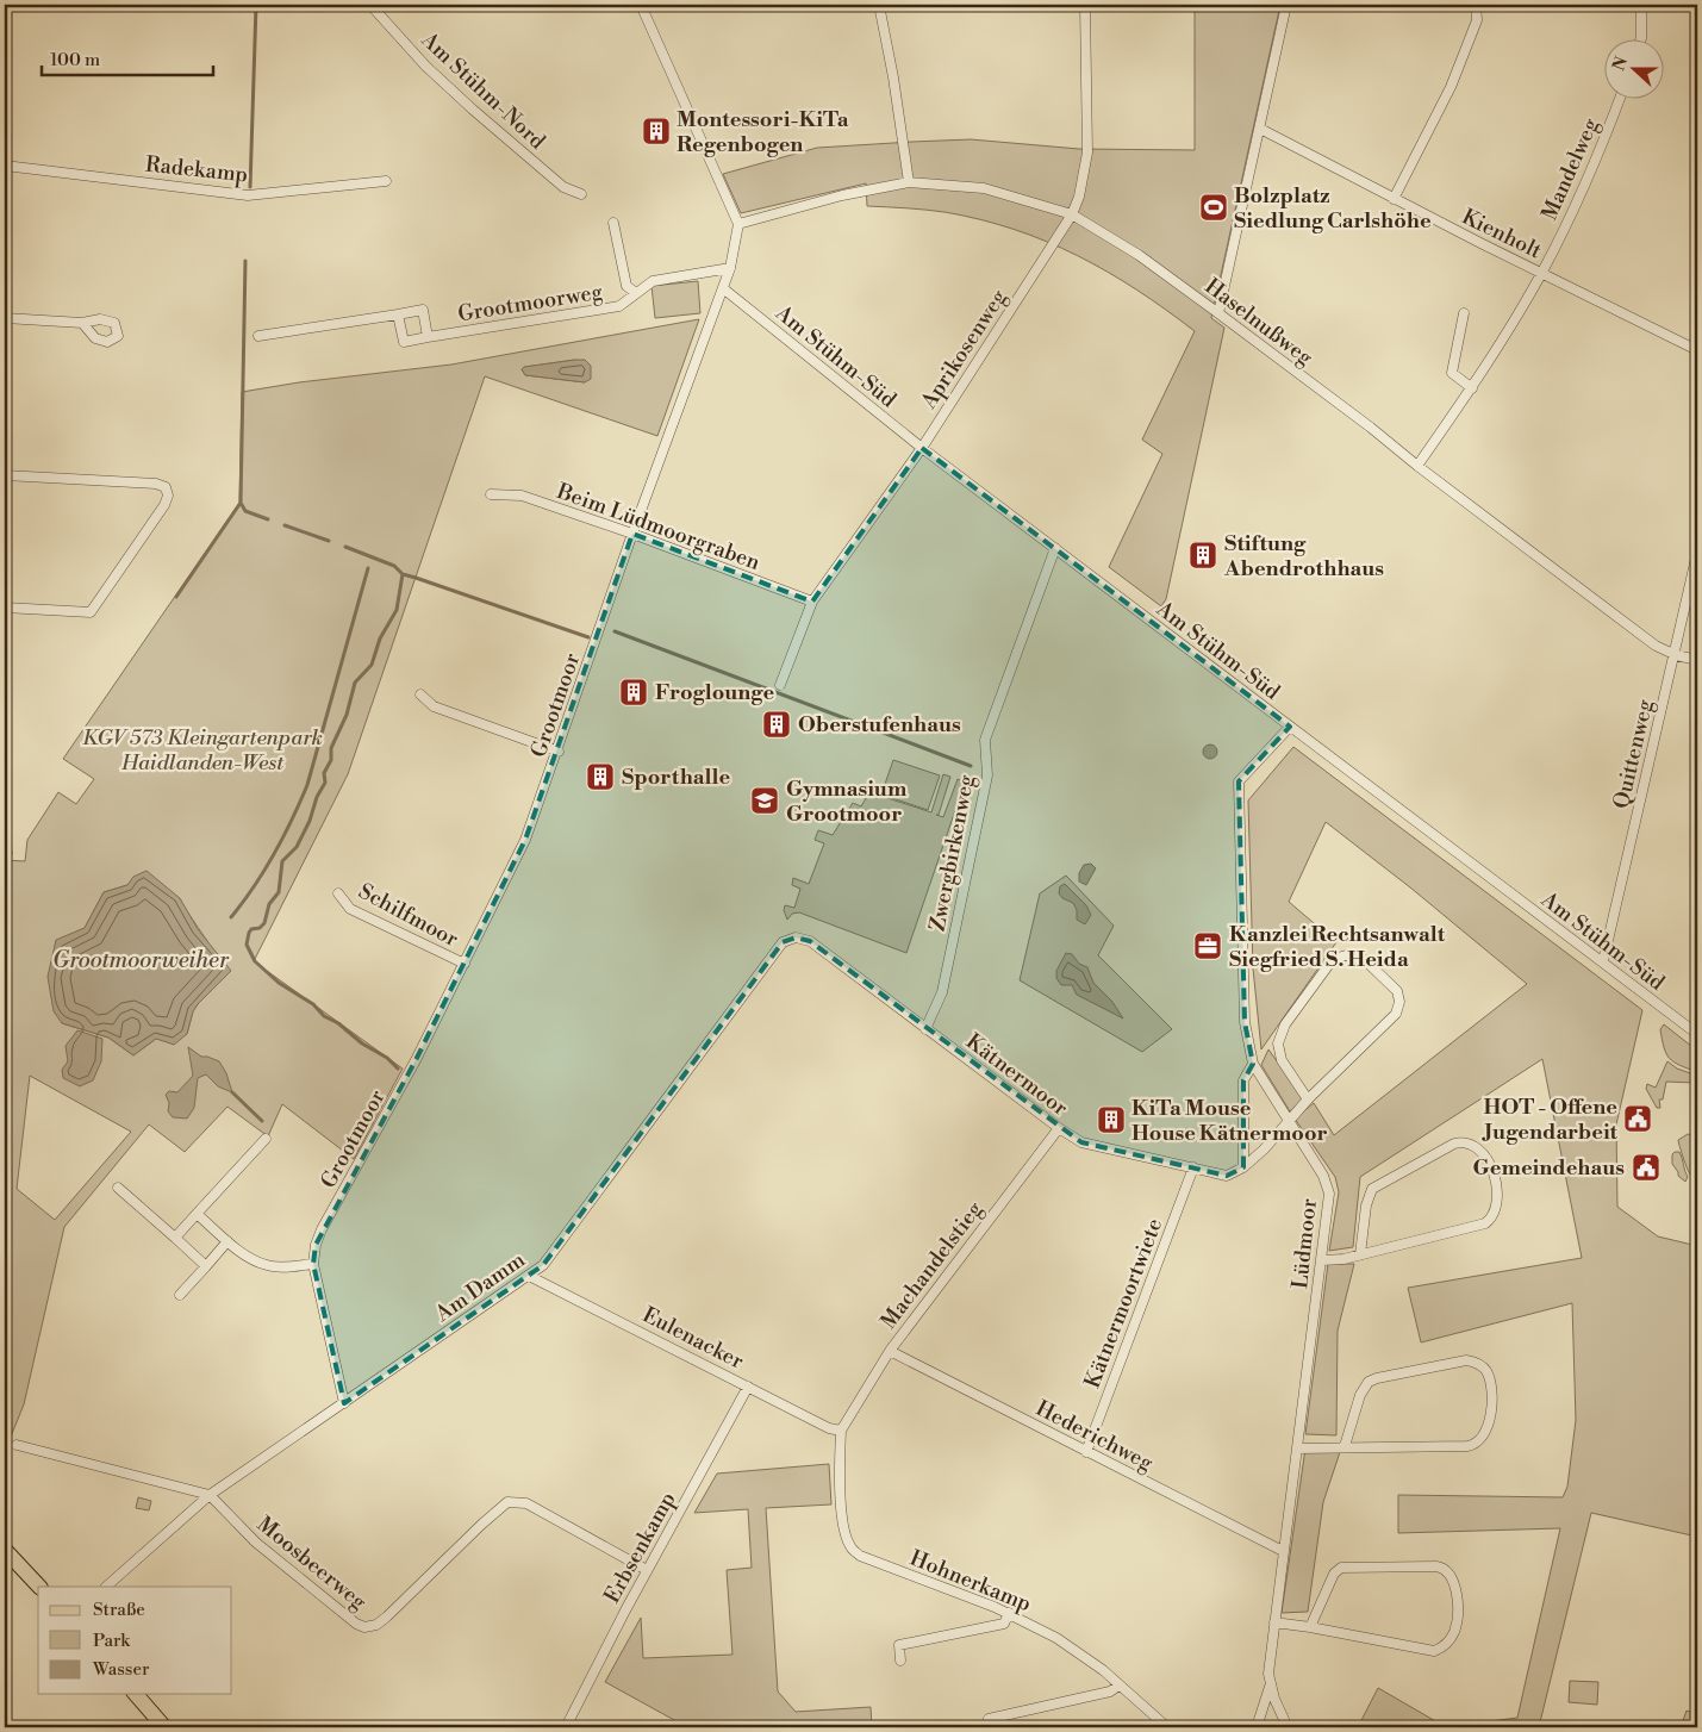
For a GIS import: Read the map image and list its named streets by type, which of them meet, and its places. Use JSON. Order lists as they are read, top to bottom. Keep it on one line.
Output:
{"streets":{"street":["Am Stühm-Nord","Radekamp","Mandelweg","Kienholt","Grootmoorweg","Haselnußweg","Aprikosenweg","Am Stühm-Süd","Beim Lüdmoorgraben","Grootmoor","Quittenweg","Zwergbirkenweg","Schilfmoor","Kätnermoor","Lüdmoor","Machandelstieg","Am Damm","Kätnermoortwiete","Eulenacker","Hederichweg","Erbsenkamp","Moosbeerweg","Hohnerkamp"]},"crossings":[["Mandelweg","Kienholt"],["Mandelweg","Haselnußweg"],["Grootmoorweg","Grootmoor"],["Haselnußweg","Aprikosenweg"],["Haselnußweg","Grootmoor"],["Haselnußweg","Quittenweg"],["Aprikosenweg","Am Stühm-Süd"],["Aprikosenweg","Beim Lüdmoorgraben"],["Am Stühm-Süd","Grootmoor"],["Am Stühm-Süd","Quittenweg"],["Am Stühm-Süd","Zwergbirkenweg"],["Am Stühm-Süd","Lüdmoor"],["Beim Lüdmoorgraben","Grootmoor"],["Grootmoor","Schilfmoor"],["Grootmoor","Am Damm"],["Zwergbirkenweg","Kätnermoor"],["Kätnermoor","Machandelstieg"],["Kätnermoor","Am Damm"],["Kätnermoor","Kätnermoortwiete"],["Lüdmoor","Hederichweg"],["Machandelstieg","Eulenacker"],["Machandelstieg","Hederichweg"],["Machandelstieg","Hohnerkamp"],["Am Damm","Eulenacker"],["Am Damm","Moosbeerweg"],["Kätnermoortwiete","Hederichweg"],["Eulenacker","Erbsenkamp"],["Eulenacker","Hohnerkamp"],["Erbsenkamp","Moosbeerweg"]],"water":["Grootmoorweiher"],"parks":["KGV 573 Kleingartenpark Haidlanden-West"],"places":{"building":["Montessori-KiTa Regenbogen","Stiftung Abendrothhaus","Froglounge","Oberstufenhaus","Sporthalle","KiTa Mouse House Kätnermoor"],"sports":["Bolzplatz Siedlung Carlshöhe"],"school or university":["Gymnasium Grootmoor"],"office":["Kanzlei Rechtsanwalt Siegfried S. Heida"],"public building":["HOT - Offene Jugendarbeit","Gemeindehaus"]},"legend":["Straße","Park","Wasser"],"scale_bar":"100 m","north":"left"}
